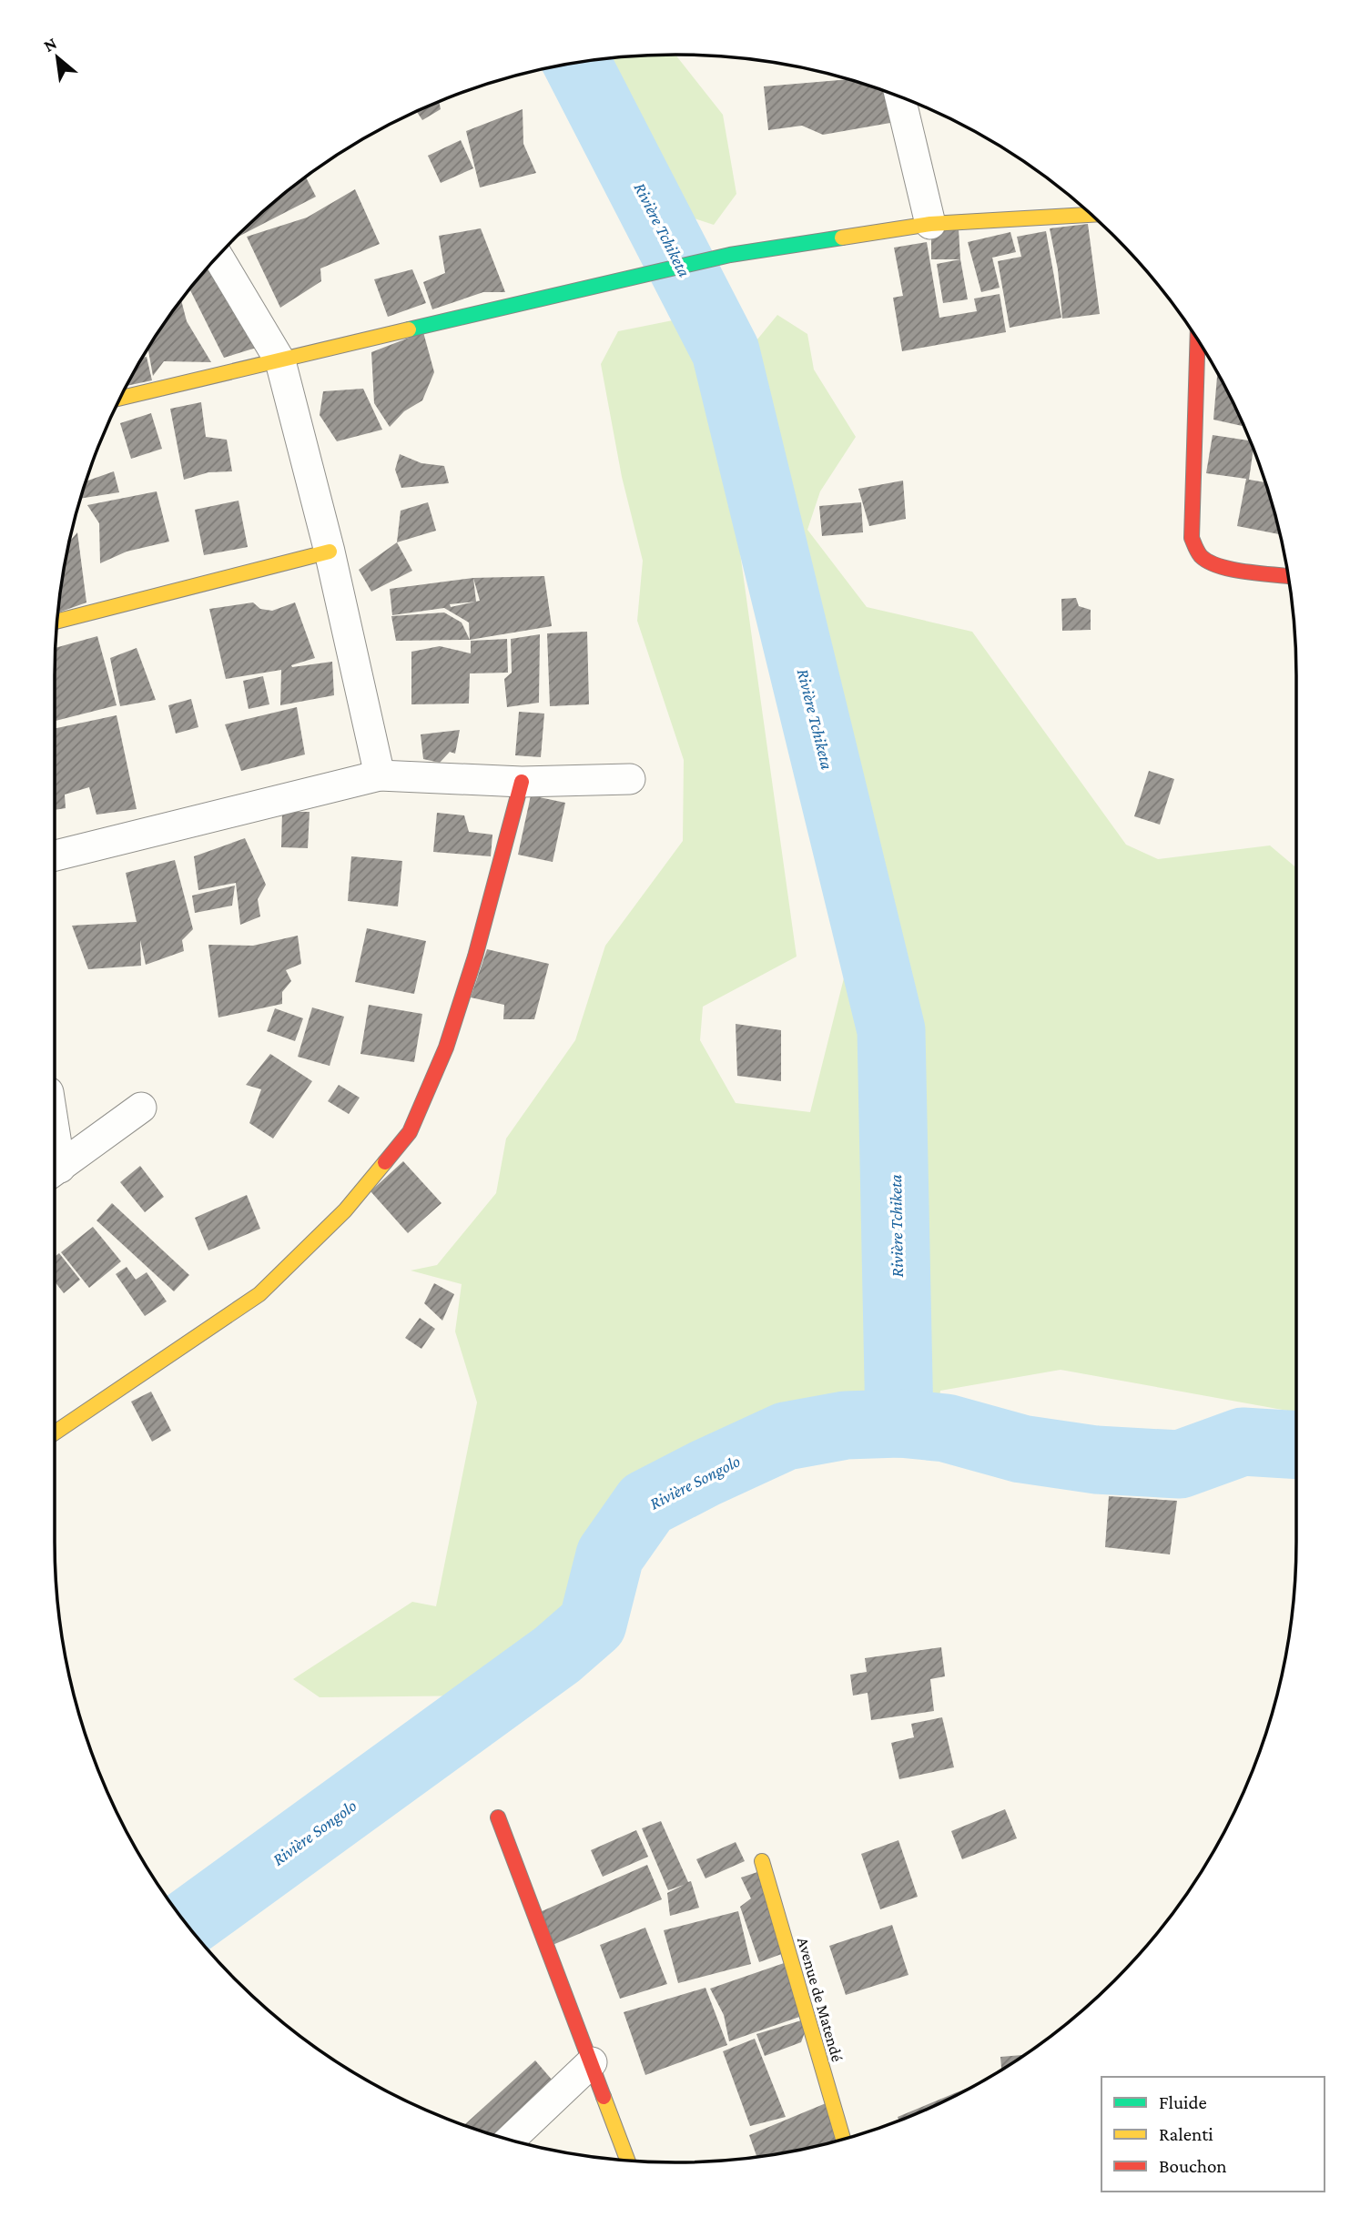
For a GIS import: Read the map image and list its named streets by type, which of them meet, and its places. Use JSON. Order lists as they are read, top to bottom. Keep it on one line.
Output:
{"streets":{"street":["Avenue de Matendé"]},"water":["Rivière Tchiketa","Rivière Songolo"],"legend":["Fluide","Ralenti","Bouchon"],"north":"top left"}
